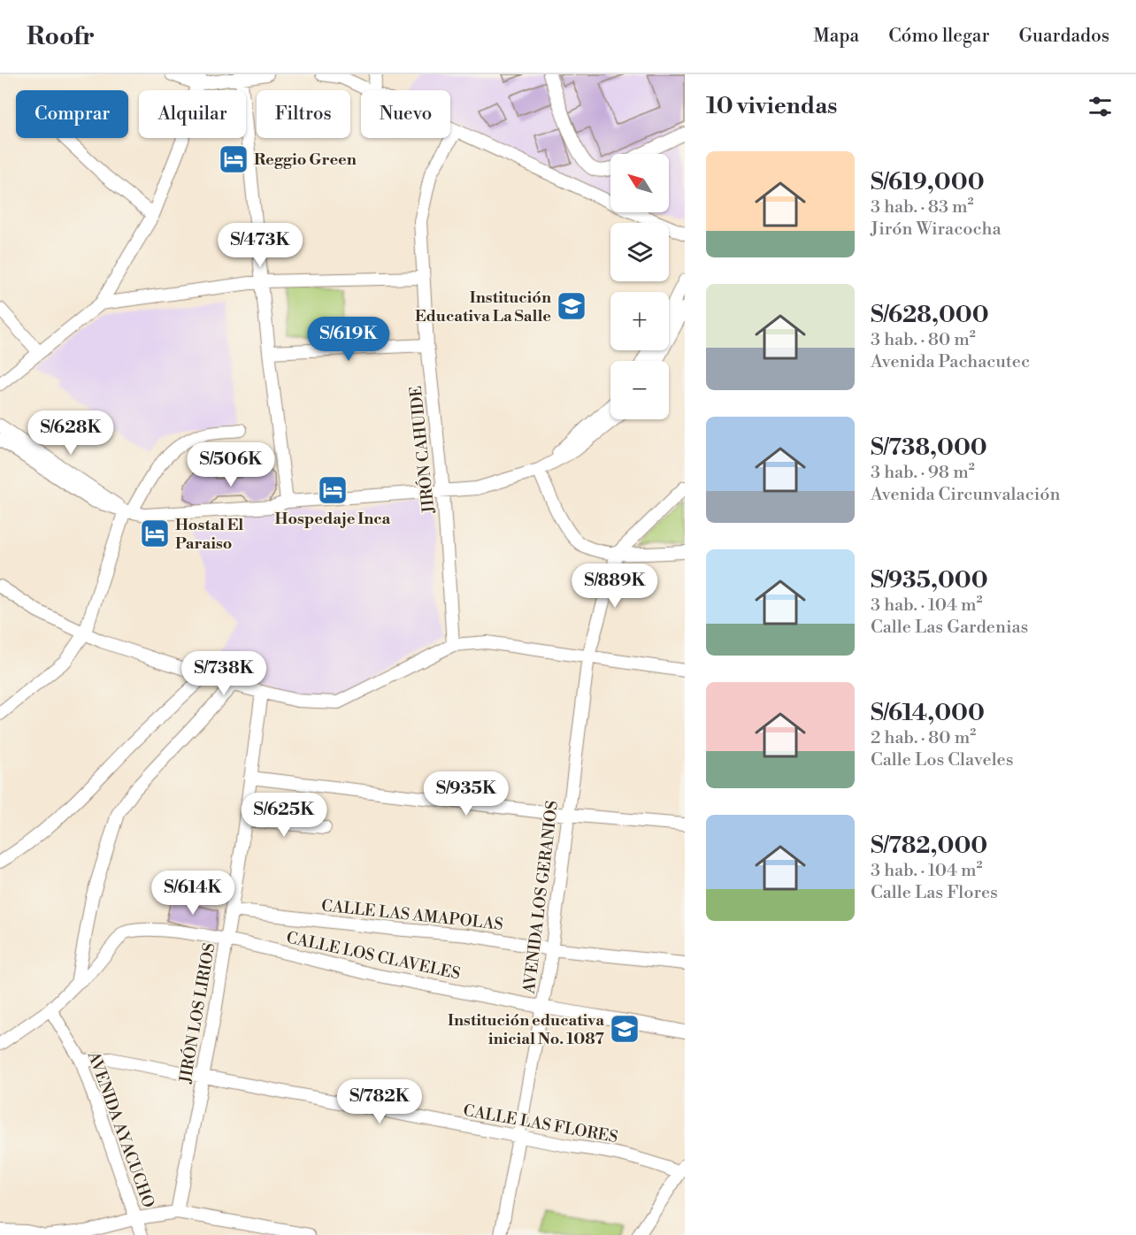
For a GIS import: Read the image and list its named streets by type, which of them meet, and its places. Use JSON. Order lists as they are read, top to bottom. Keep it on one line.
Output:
{"streets":{"street":["JIRÓN CAHUIDE","AVENIDA LOS GERANIOS","CALLE LAS AMAPOLAS","CALLE LOS CLAVELES","JIRÓN LOS LIRIOS","CALLE LAS FLORES","AVENIDA AYACUCHO"]},"crossings":[["AVENIDA LOS GERANIOS","CALLE LAS AMAPOLAS"],["AVENIDA LOS GERANIOS","CALLE LOS CLAVELES"],["AVENIDA LOS GERANIOS","CALLE LAS FLORES"],["CALLE LAS AMAPOLAS","JIRÓN LOS LIRIOS"],["CALLE LOS CLAVELES","JIRÓN LOS LIRIOS"],["CALLE LOS CLAVELES","AVENIDA AYACUCHO"],["JIRÓN LOS LIRIOS","CALLE LAS FLORES"],["CALLE LAS FLORES","AVENIDA AYACUCHO"]],"places":{"hotel":["Reggio Green","Hospedaje Inca","Hostal El Paraiso"],"school or university":["Institución Educativa La Salle","Institución educativa inicial No. 1087"]},"north":"top left","page":{"header":"Roofr","nav":["Mapa","Cómo llegar","Guardados"],"heading":"10 viviendas","chip":["Comprar","Alquilar","Filtros","Nuevo"],"list":[{"name":"S/619,000","note":"3 hab. · 83 m² · Jirón Wiracocha"},{"name":"S/628,000","note":"3 hab. · 80 m² · Avenida Pachacutec"},{"name":"S/738,000","note":"3 hab. · 98 m² · Avenida Circunvalación"},{"name":"S/935,000","note":"3 hab. · 104 m² · Calle Las Gardenias"},{"name":"S/614,000","note":"2 hab. · 80 m² · Calle Los Claveles"},{"name":"S/782,000","note":"3 hab. · 104 m² · Calle Las Flores"}],"map_buttons":["+","−"],"price":["S/473K","S/619K","S/628K","S/506K","S/889K","S/738K","S/935K","S/625K","S/614K","S/782K"]}}
